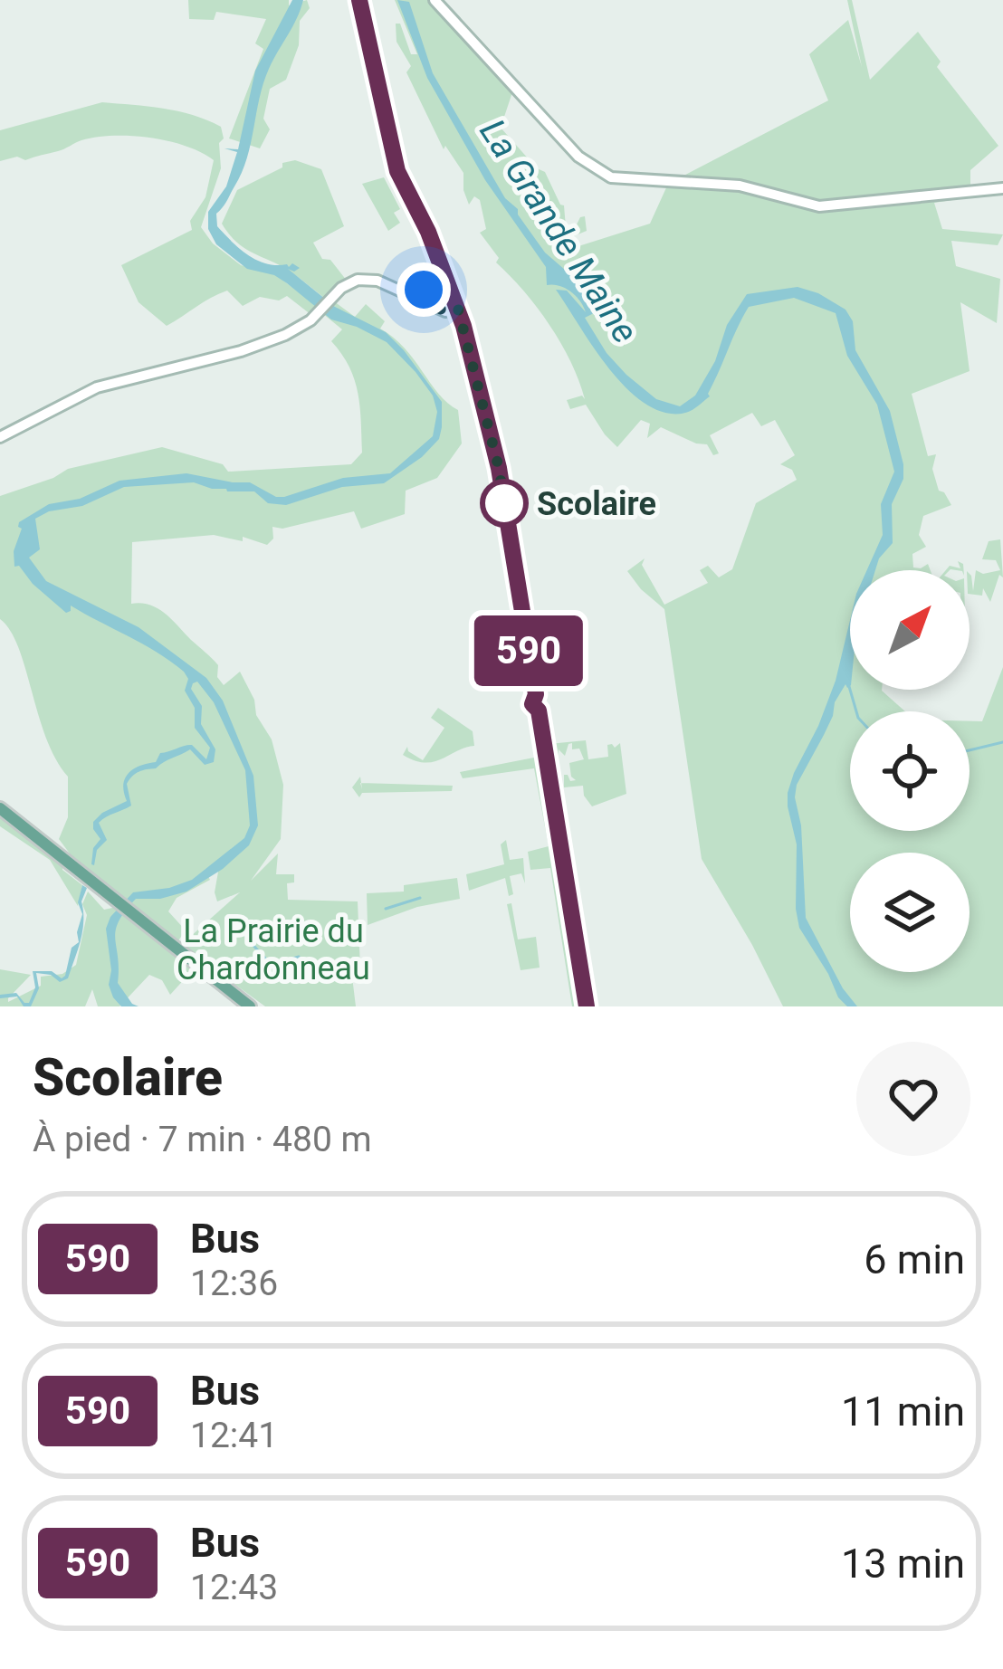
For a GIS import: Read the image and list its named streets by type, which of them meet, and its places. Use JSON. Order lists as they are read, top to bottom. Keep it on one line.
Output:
{"water":["La Grande Maine"],"parks":["La Prairie du Chardonneau"],"places":["Scolaire"],"lines":["bus line 590"],"north":"top right","page":{"on_map":"590","heading":["Scolaire","À pied · 7 min · 480 m"],"list":[{"mark":"590","name":"Bus","note":"12:36","value":"6 min"},{"mark":"590","name":"Bus","note":"12:41","value":"11 min"},{"mark":"590","name":"Bus","note":"12:43","value":"13 min"}]}}
